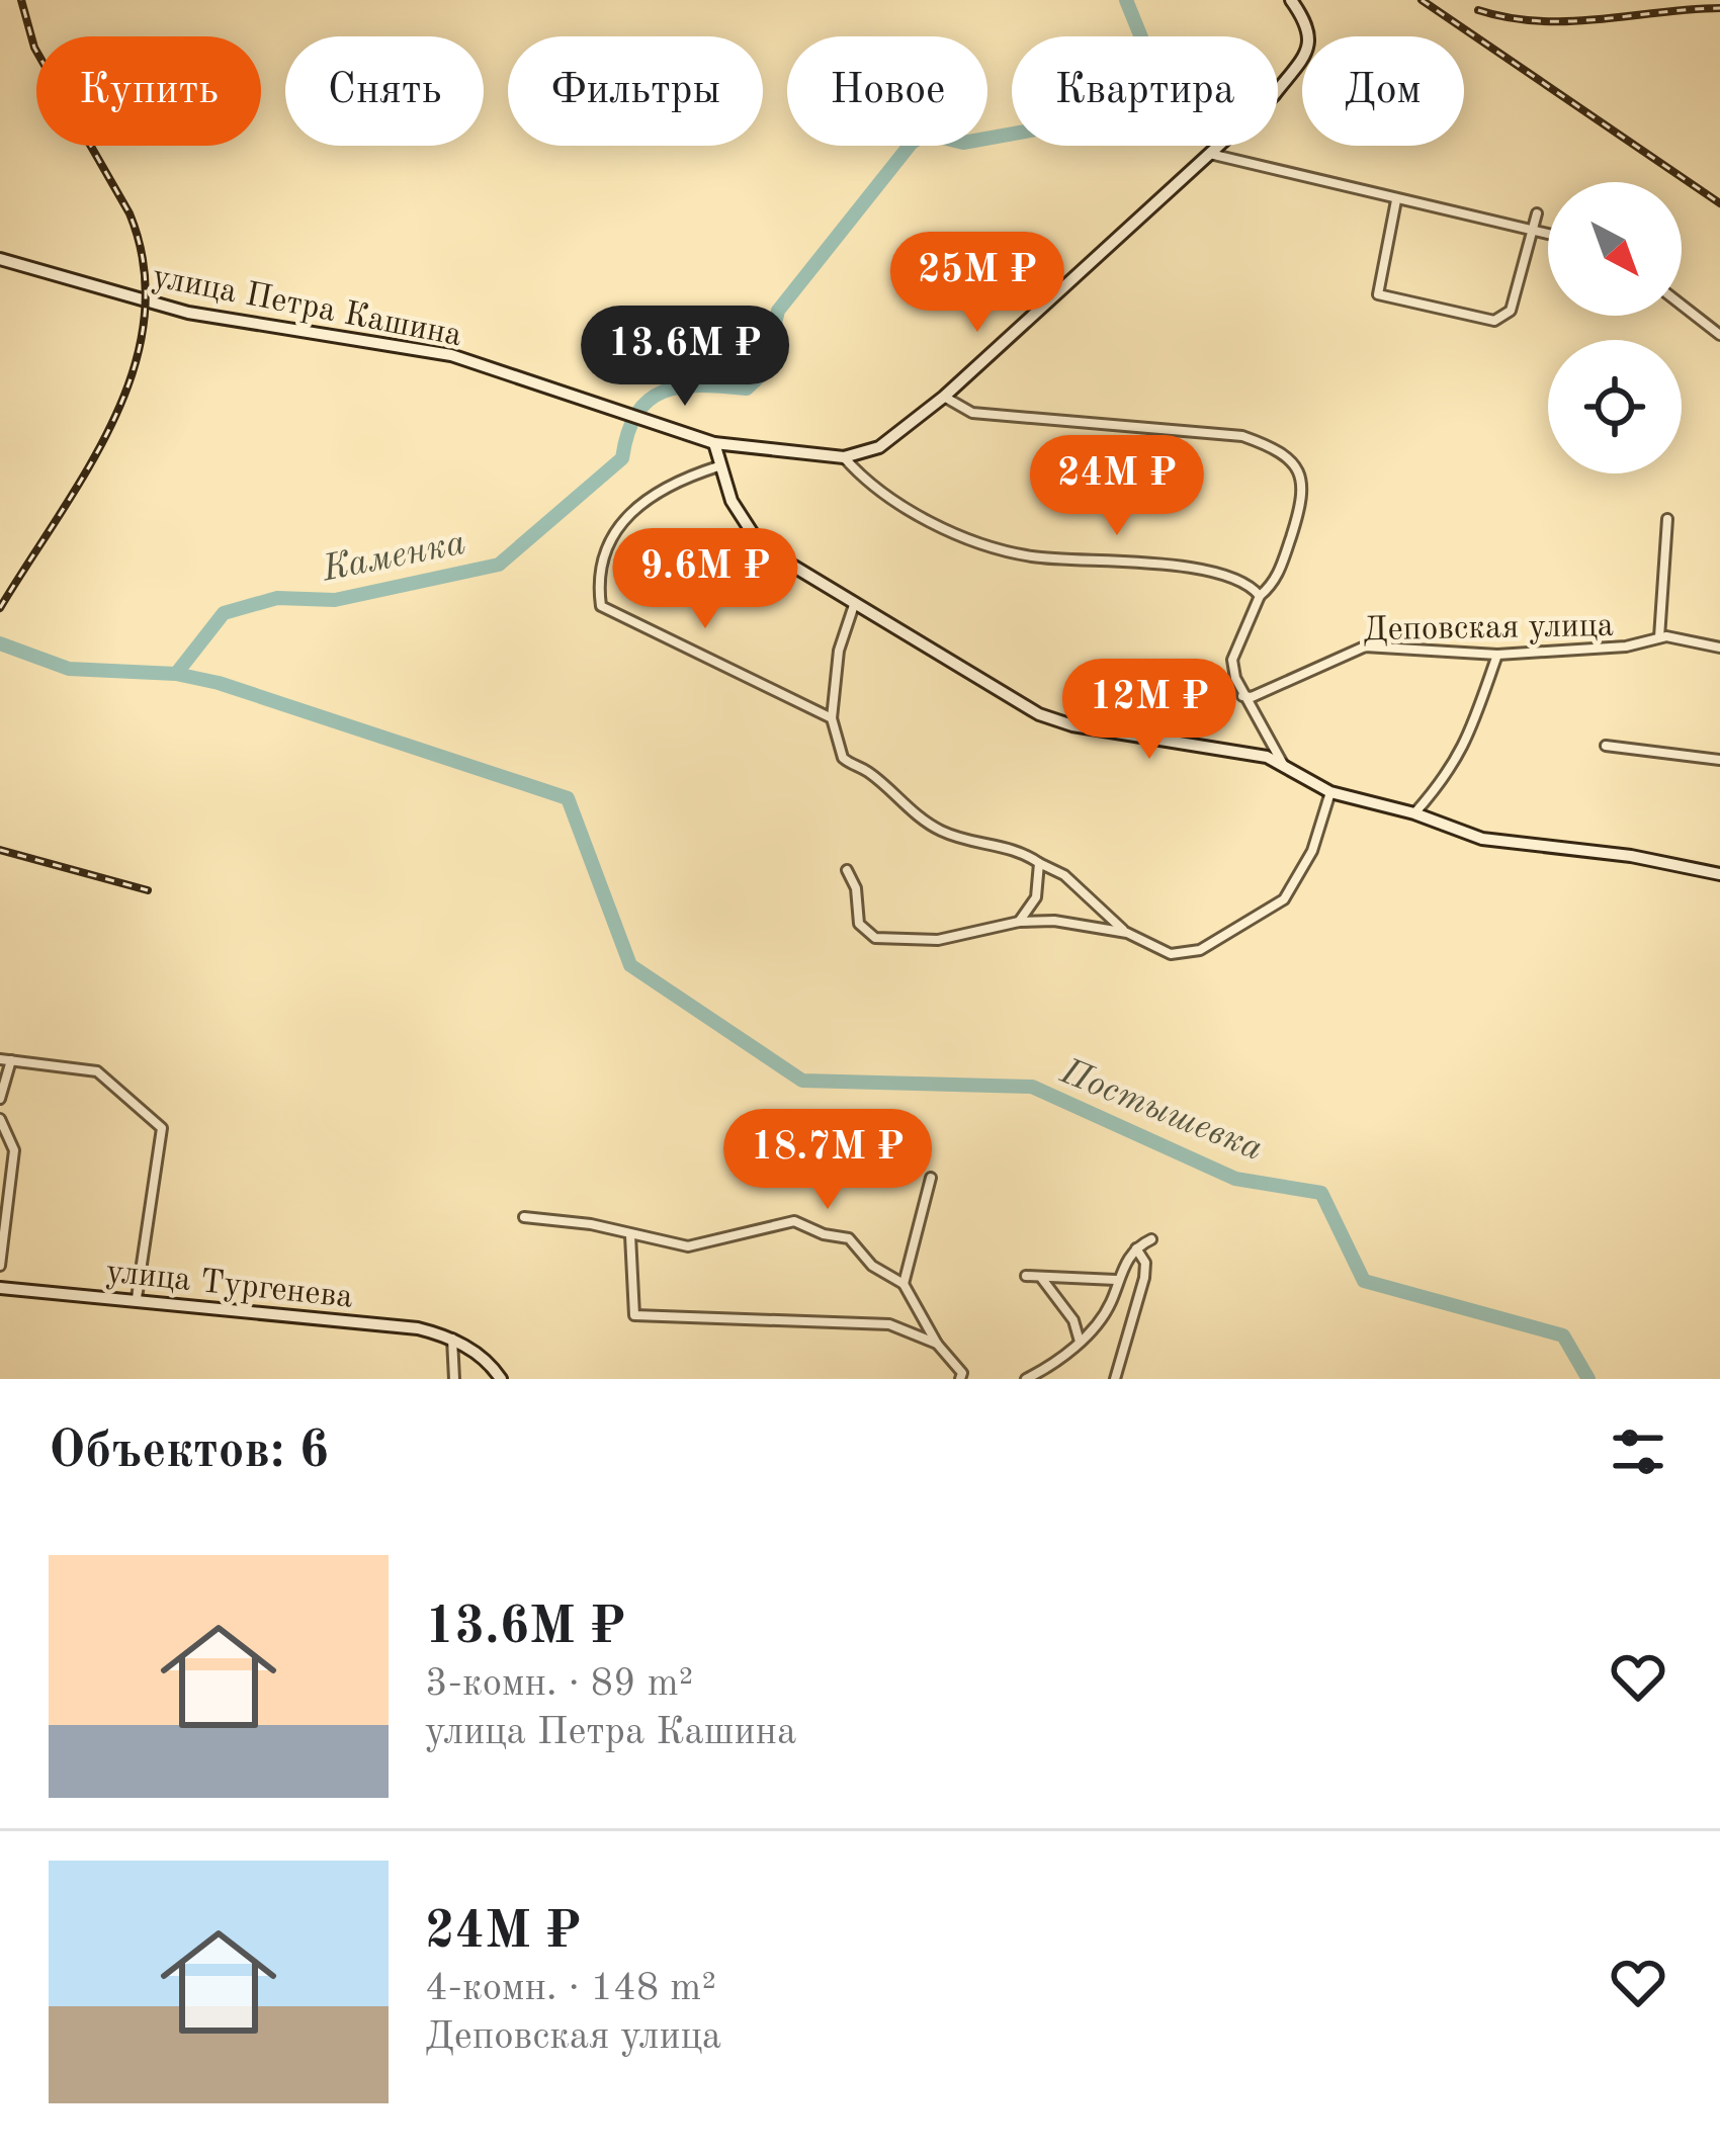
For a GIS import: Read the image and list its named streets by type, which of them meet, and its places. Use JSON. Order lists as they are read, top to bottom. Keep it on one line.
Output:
{"streets":{"street":["улица Петра Кашина","Деповская улица","улица Тургенева"]},"water":["Каменка","Постышевка"],"north":"bottom right","page":{"chip":["Купить","Снять","Фильтры","Новое","Квартира","Дом"],"price":["25M ₽","13.6M ₽","24M ₽","9.6M ₽","12M ₽","18.7M ₽"],"heading":"Объектов: 6","list":[{"name":"13.6M ₽","note":"3-комн. · 89 m² · улица Петра Кашина"},{"name":"24M ₽","note":"4-комн. · 148 m² · Деповская улица"}]}}
